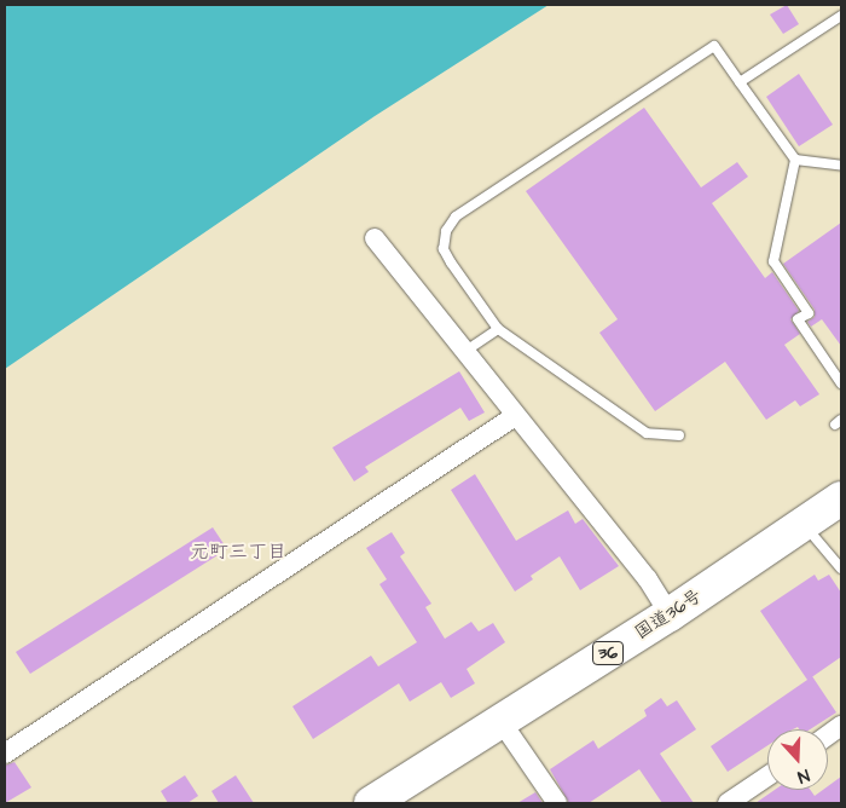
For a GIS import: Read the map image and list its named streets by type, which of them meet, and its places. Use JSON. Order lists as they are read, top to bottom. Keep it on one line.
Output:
{"streets":{"highway":["国道36号","36"]},"districts":["元町三丁目"],"north":"bottom"}
